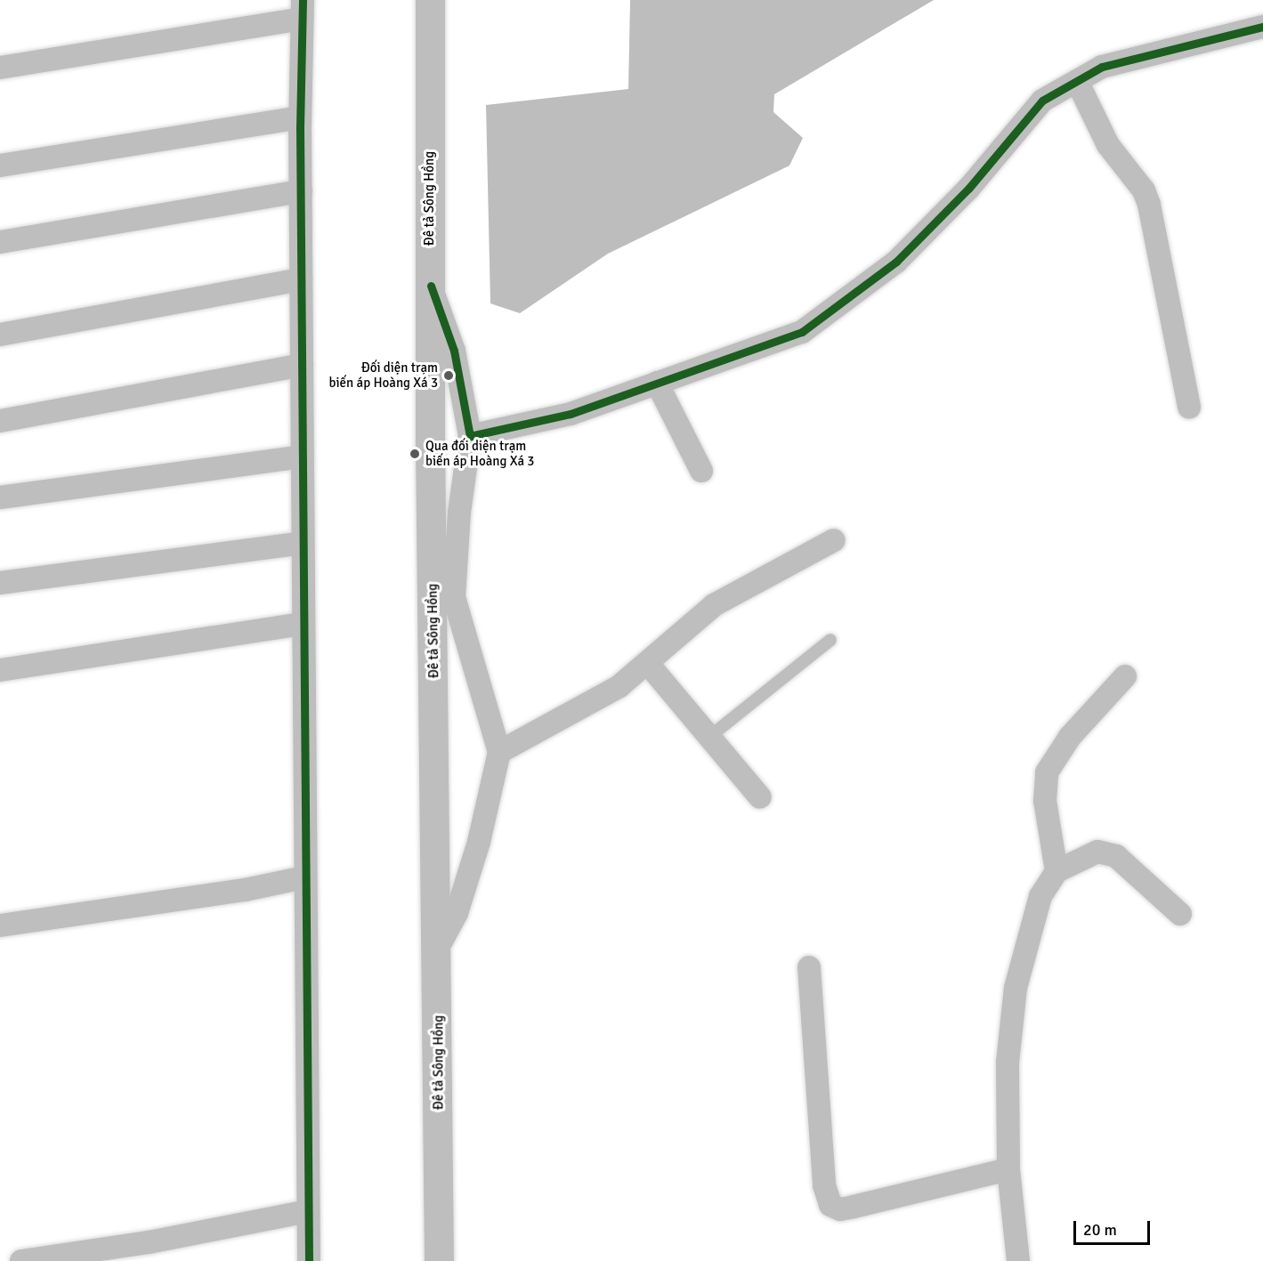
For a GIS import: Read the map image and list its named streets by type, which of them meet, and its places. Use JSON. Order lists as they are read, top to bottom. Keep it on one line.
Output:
{"streets":{"main road":["Đê tả Sông Hồng"]},"places":["Đối diện trạm biến áp Hoàng Xá 3","Qua đối diện trạm biến áp Hoàng Xá 3"],"scale_bar":"20 m"}
